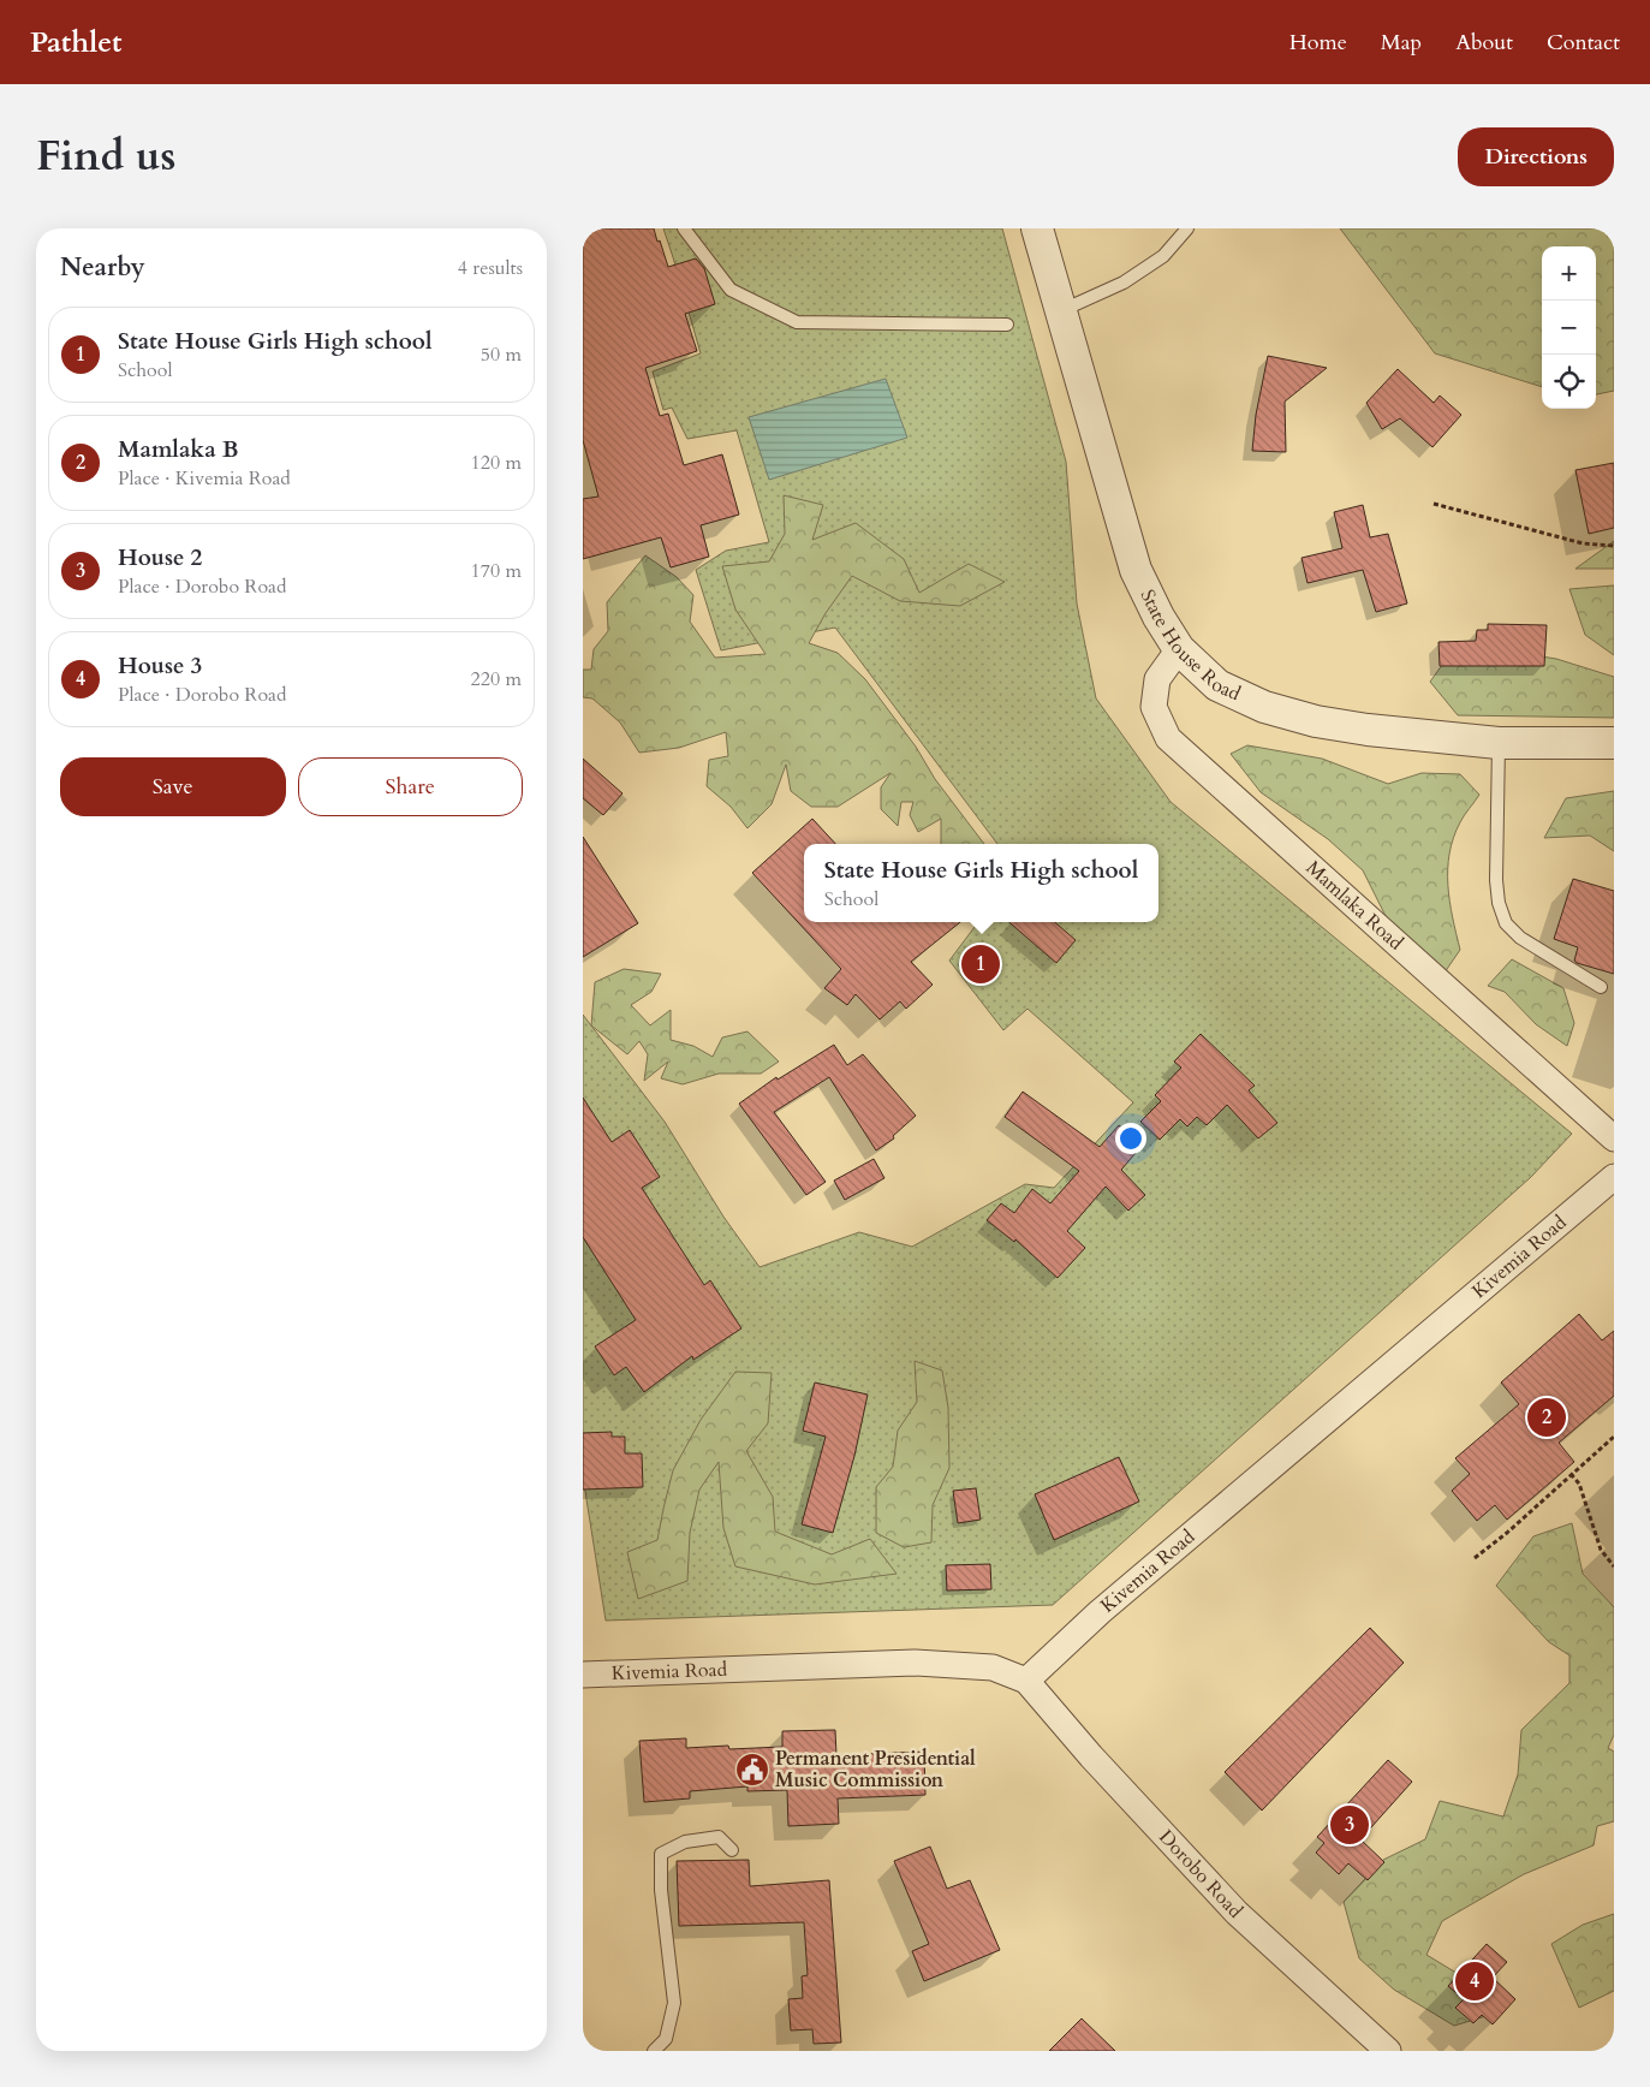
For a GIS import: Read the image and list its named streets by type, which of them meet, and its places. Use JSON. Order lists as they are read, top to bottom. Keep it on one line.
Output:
{"streets":{"street":["State House Road","Mamlaka Road","Kivemia Road","Dorobo Road"]},"crossings":[["State House Road","Mamlaka Road"],["Kivemia Road","Dorobo Road"]],"places":{"public building":["Permanent Presidential Music Commission"]},"page":{"header":"Pathlet","nav":["Home","Map","About","Contact"],"title":"Find us","buttons":["Directions",["Save","Share"]],"heading":["Nearby","4 results"],"map_buttons":["+","−"],"list":[{"mark":"1","name":"State House Girls High school","note":"School","value":"50 m"},{"mark":"2","name":"Mamlaka B","note":"Place · Kivemia Road","value":"120 m"},{"mark":"3","name":"House 2","note":"Place · Dorobo Road","value":"170 m"},{"mark":"4","name":"House 3","note":"Place · Dorobo Road","value":"220 m"}],"popup":["State House Girls High school","School"],"pins":["1","2","3","4"]}}
